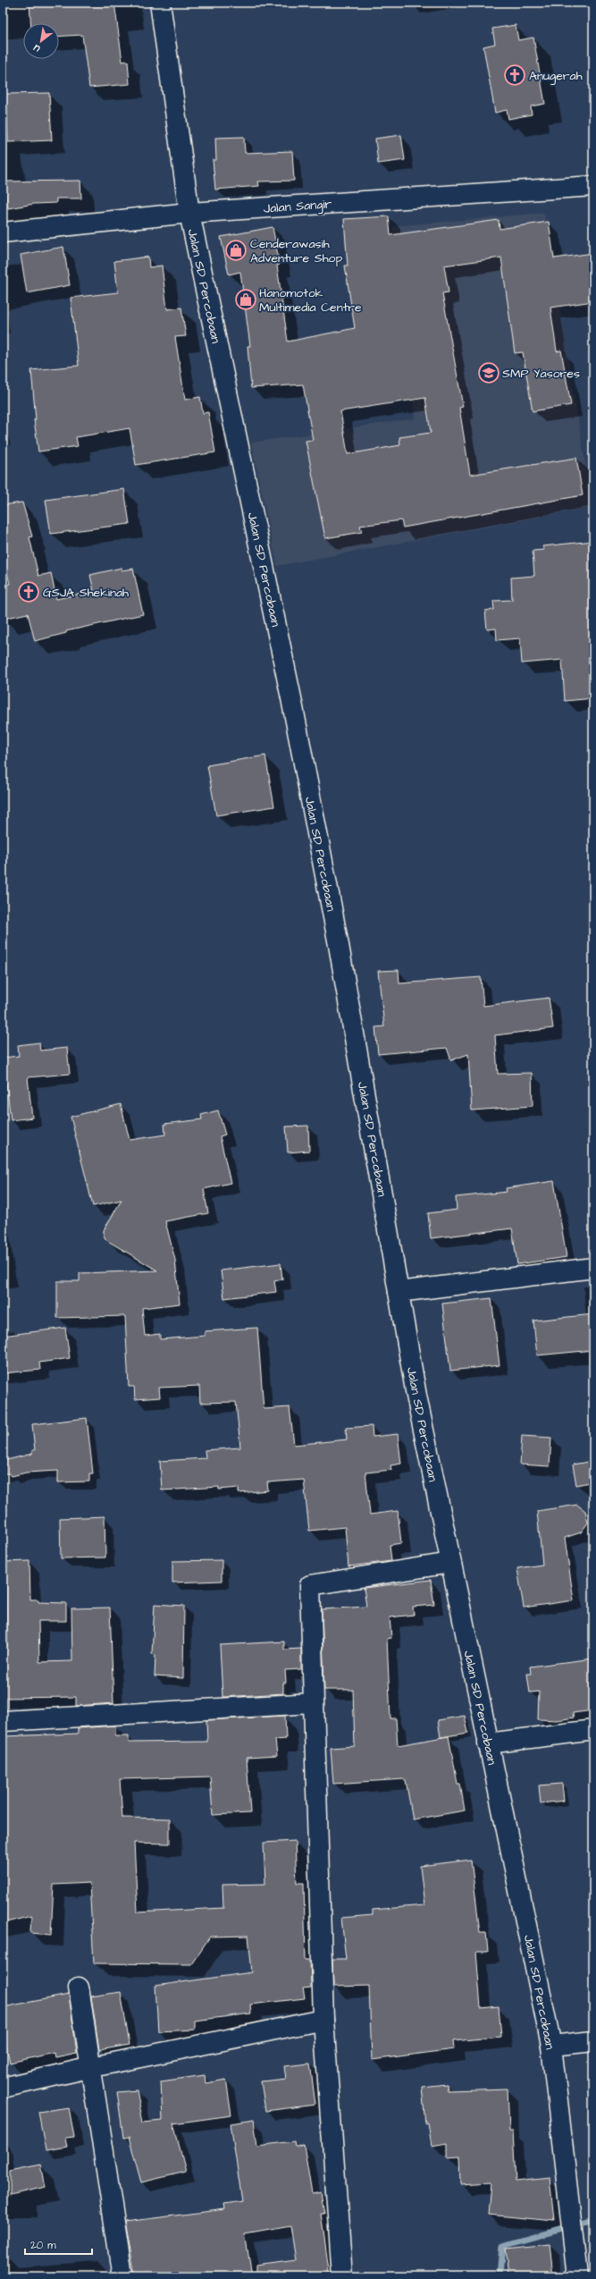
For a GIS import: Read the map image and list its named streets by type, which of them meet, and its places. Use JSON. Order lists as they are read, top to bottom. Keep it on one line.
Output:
{"streets":{"street":["Jalan Sangir","Jalan SD Percobaan"]},"crossings":[["Jalan Sangir","Jalan SD Percobaan"]],"places":{"church":["Anugerah","GSJA Shekinah"],"shop":["Cenderawasih Adventure Shop","Hanomotok Multimedia Centre"],"school or university":["SMP Yasores"]},"scale_bar":"20 m","north":"bottom left"}
